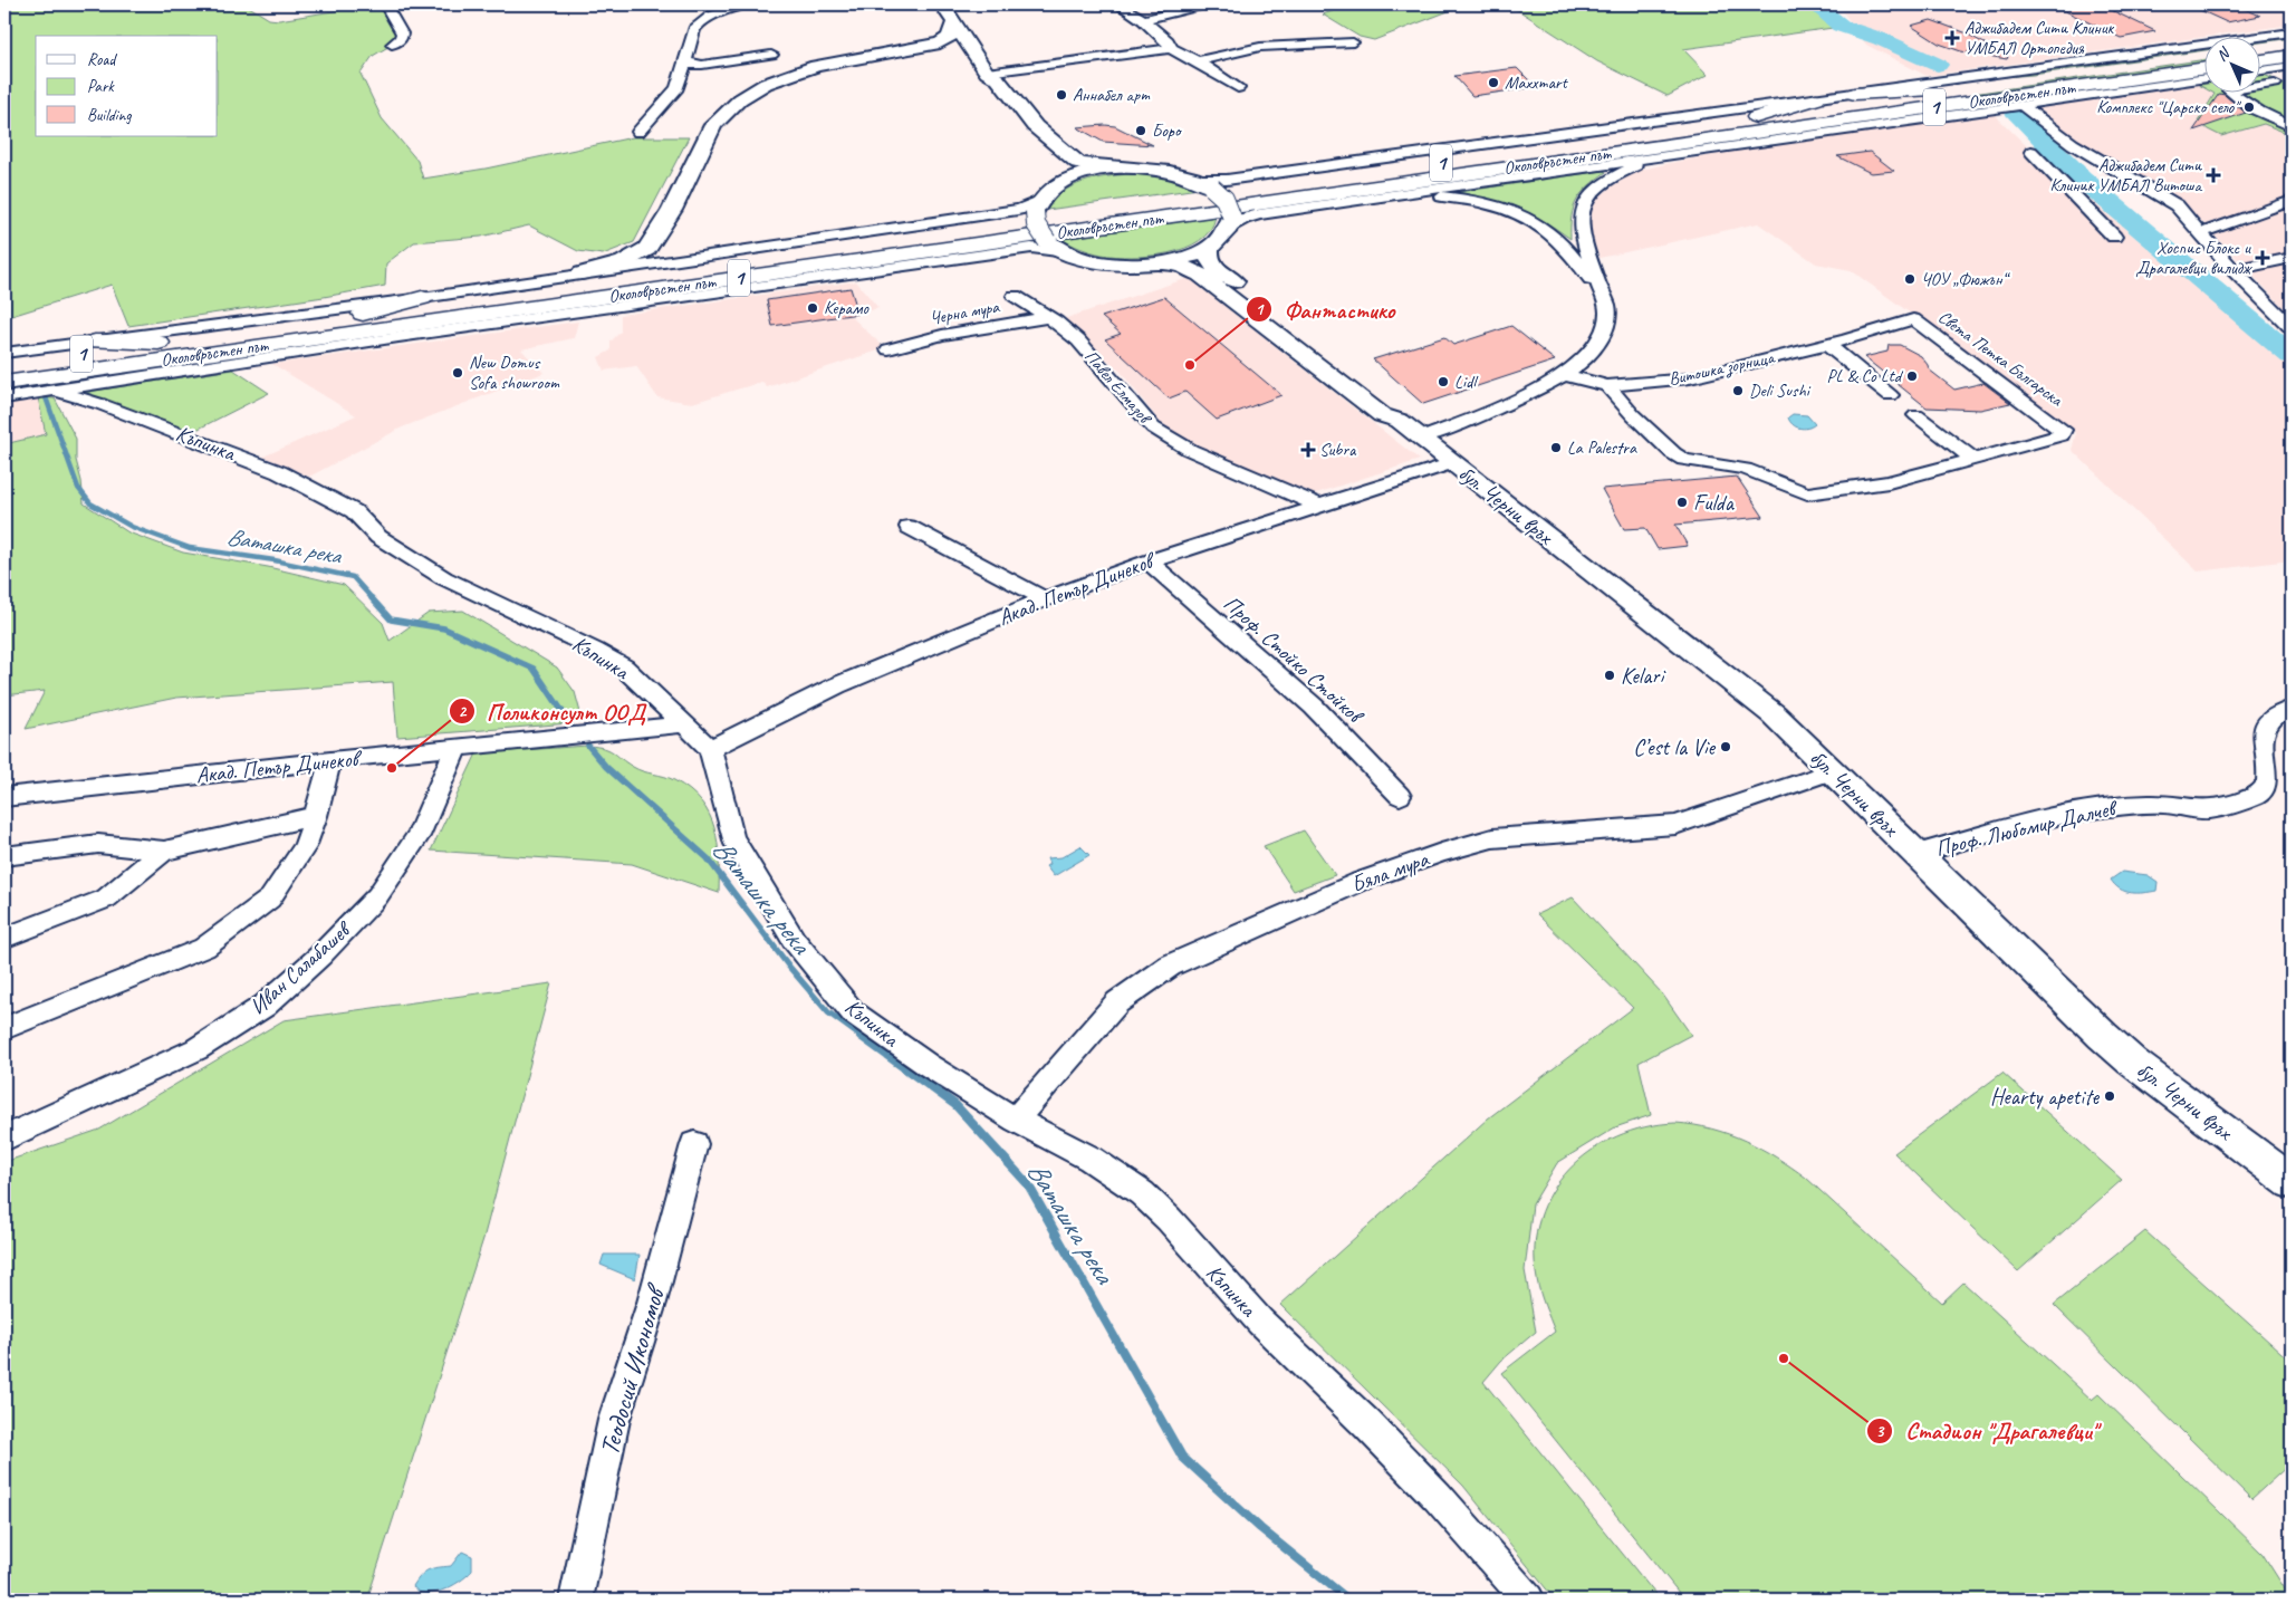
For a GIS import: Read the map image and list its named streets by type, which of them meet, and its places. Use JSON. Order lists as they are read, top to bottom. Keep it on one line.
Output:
{"streets":{"highway":["Околовръстен път","1"],"main road":["бул. Черни връх"],"street":["Черна мура","Света Петка Българска","Витошка зорница","Павел Елмазов","Къпинка","Акад. Петър Динеков","Проф. Стойко Стойков","Проф. Любомир Далчев","Бяла мура","Иван Салабашев","Теодосий Икономов"]},"crossings":[["Околовръстен път","Къпинка"],["Черна мура","Павел Елмазов"],["Света Петка Българска","Витошка зорница"],["Павел Елмазов","Акад. Петър Динеков"],["Къпинка","Акад. Петър Динеков"],["Къпинка","Бяла мура"],["бул. Черни връх","Акад. Петър Динеков"],["бул. Черни връх","Проф. Любомир Далчев"],["бул. Черни връх","Бяла мура"],["Акад. Петър Динеков","Проф. Стойко Стойков"],["Акад. Петър Динеков","Иван Салабашев"]],"water":["Ваташка река"],"places":{"health":["Аджибадем Сити Клиник УМБАЛ Ортопедия","Аджибадем Сити Клиник УМБАЛ Витоша","Хоспис Блокс и Драгалевци вилидж","Subra"],"other":["Maxxmart","Аннабел арт","Комплекс \"Царско село\"","Боро","ЧОУ „Фюжън“","Керамо","Фантастико","New Domus Sofa showroom","PL & Co Ltd","Lidl","Deli Sushi","La Palestra","Fulda","Kelari","C’est la Vie","Поликонсулт ООД","Hearty apetite","Стадион \"Драгалевци\""]},"legend":["Road","Park","Building"],"north":"top left"}
